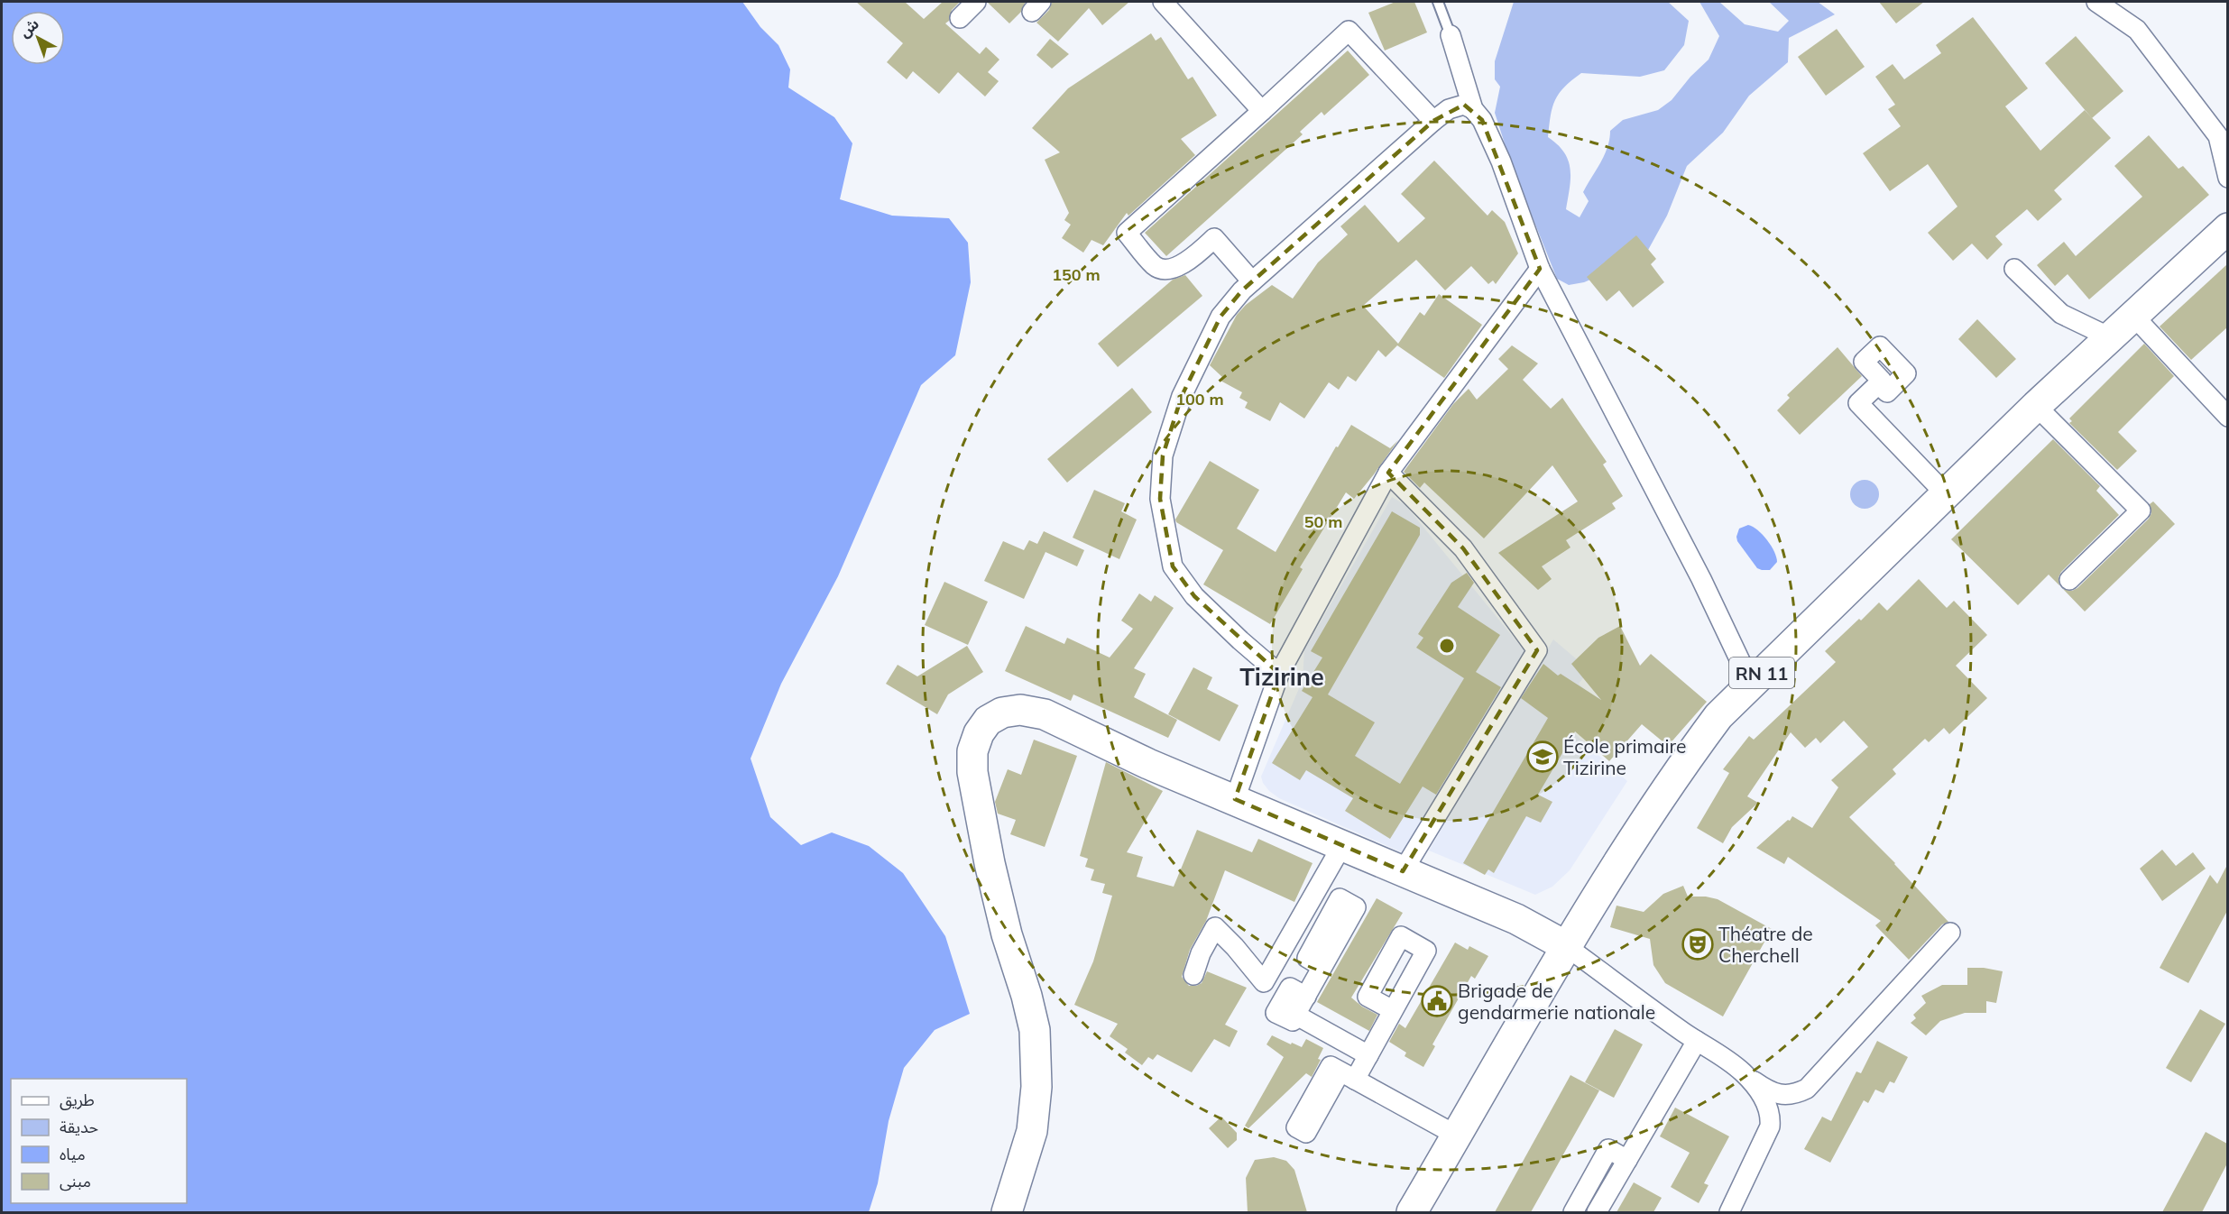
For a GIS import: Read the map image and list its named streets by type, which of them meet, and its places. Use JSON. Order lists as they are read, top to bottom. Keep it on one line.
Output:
{"streets":{"main road":["RN 11"]},"districts":["Tizirine"],"places":{"school or university":["École primaire Tizirine"],"theatre":["Théatre de Cherchell"],"public building":["Brigade de gendarmerie nationale"]},"legend":["طريق","حديقة","مياه","مبنى"],"north":"top left","rings":["150 m","100 m","50 m"]}
